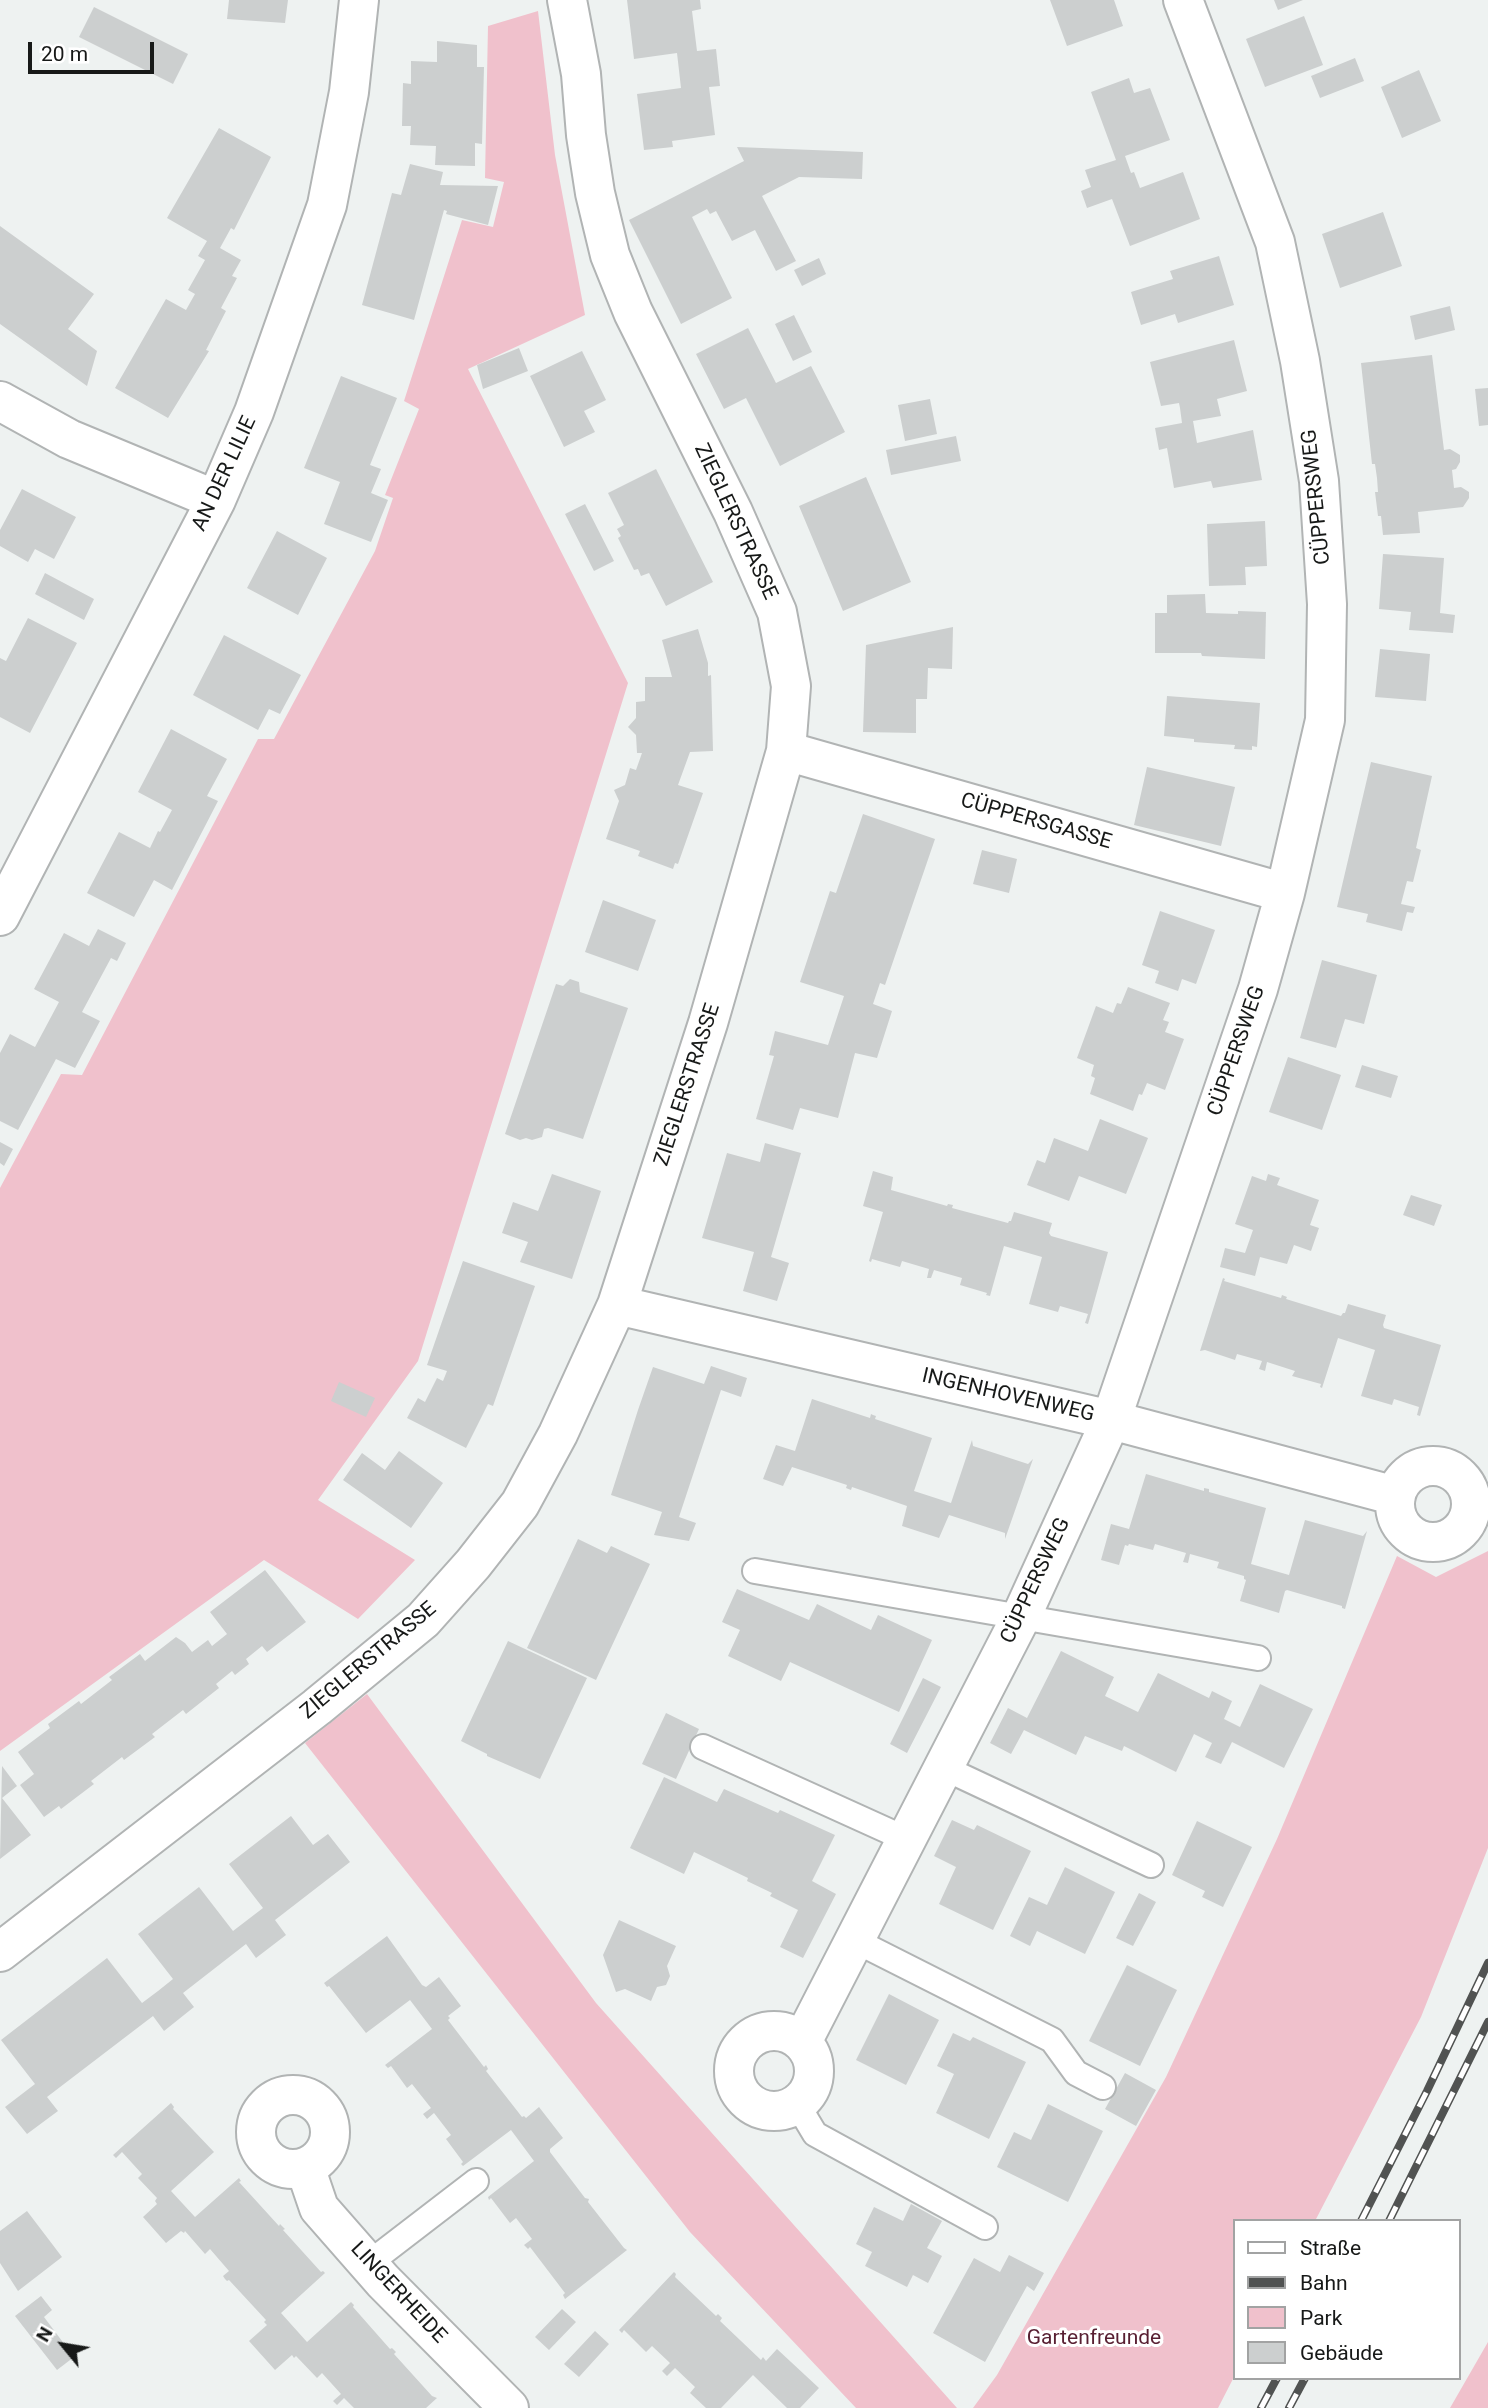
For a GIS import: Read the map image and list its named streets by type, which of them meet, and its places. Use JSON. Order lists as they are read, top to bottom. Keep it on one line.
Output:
{"streets":{"street":["AN DER LILIE","CÜPPERSWEG","ZIEGLERSTRASSE","CÜPPERSGASSE","INGENHOVENWEG","LINGERHEIDE"]},"crossings":[["CÜPPERSWEG","CÜPPERSGASSE"],["CÜPPERSWEG","INGENHOVENWEG"],["ZIEGLERSTRASSE","CÜPPERSGASSE"],["ZIEGLERSTRASSE","INGENHOVENWEG"]],"parks":["Gartenfreunde"],"legend":["Straße","Bahn","Park","Gebäude"],"scale_bar":"20 m","north":"top left"}
